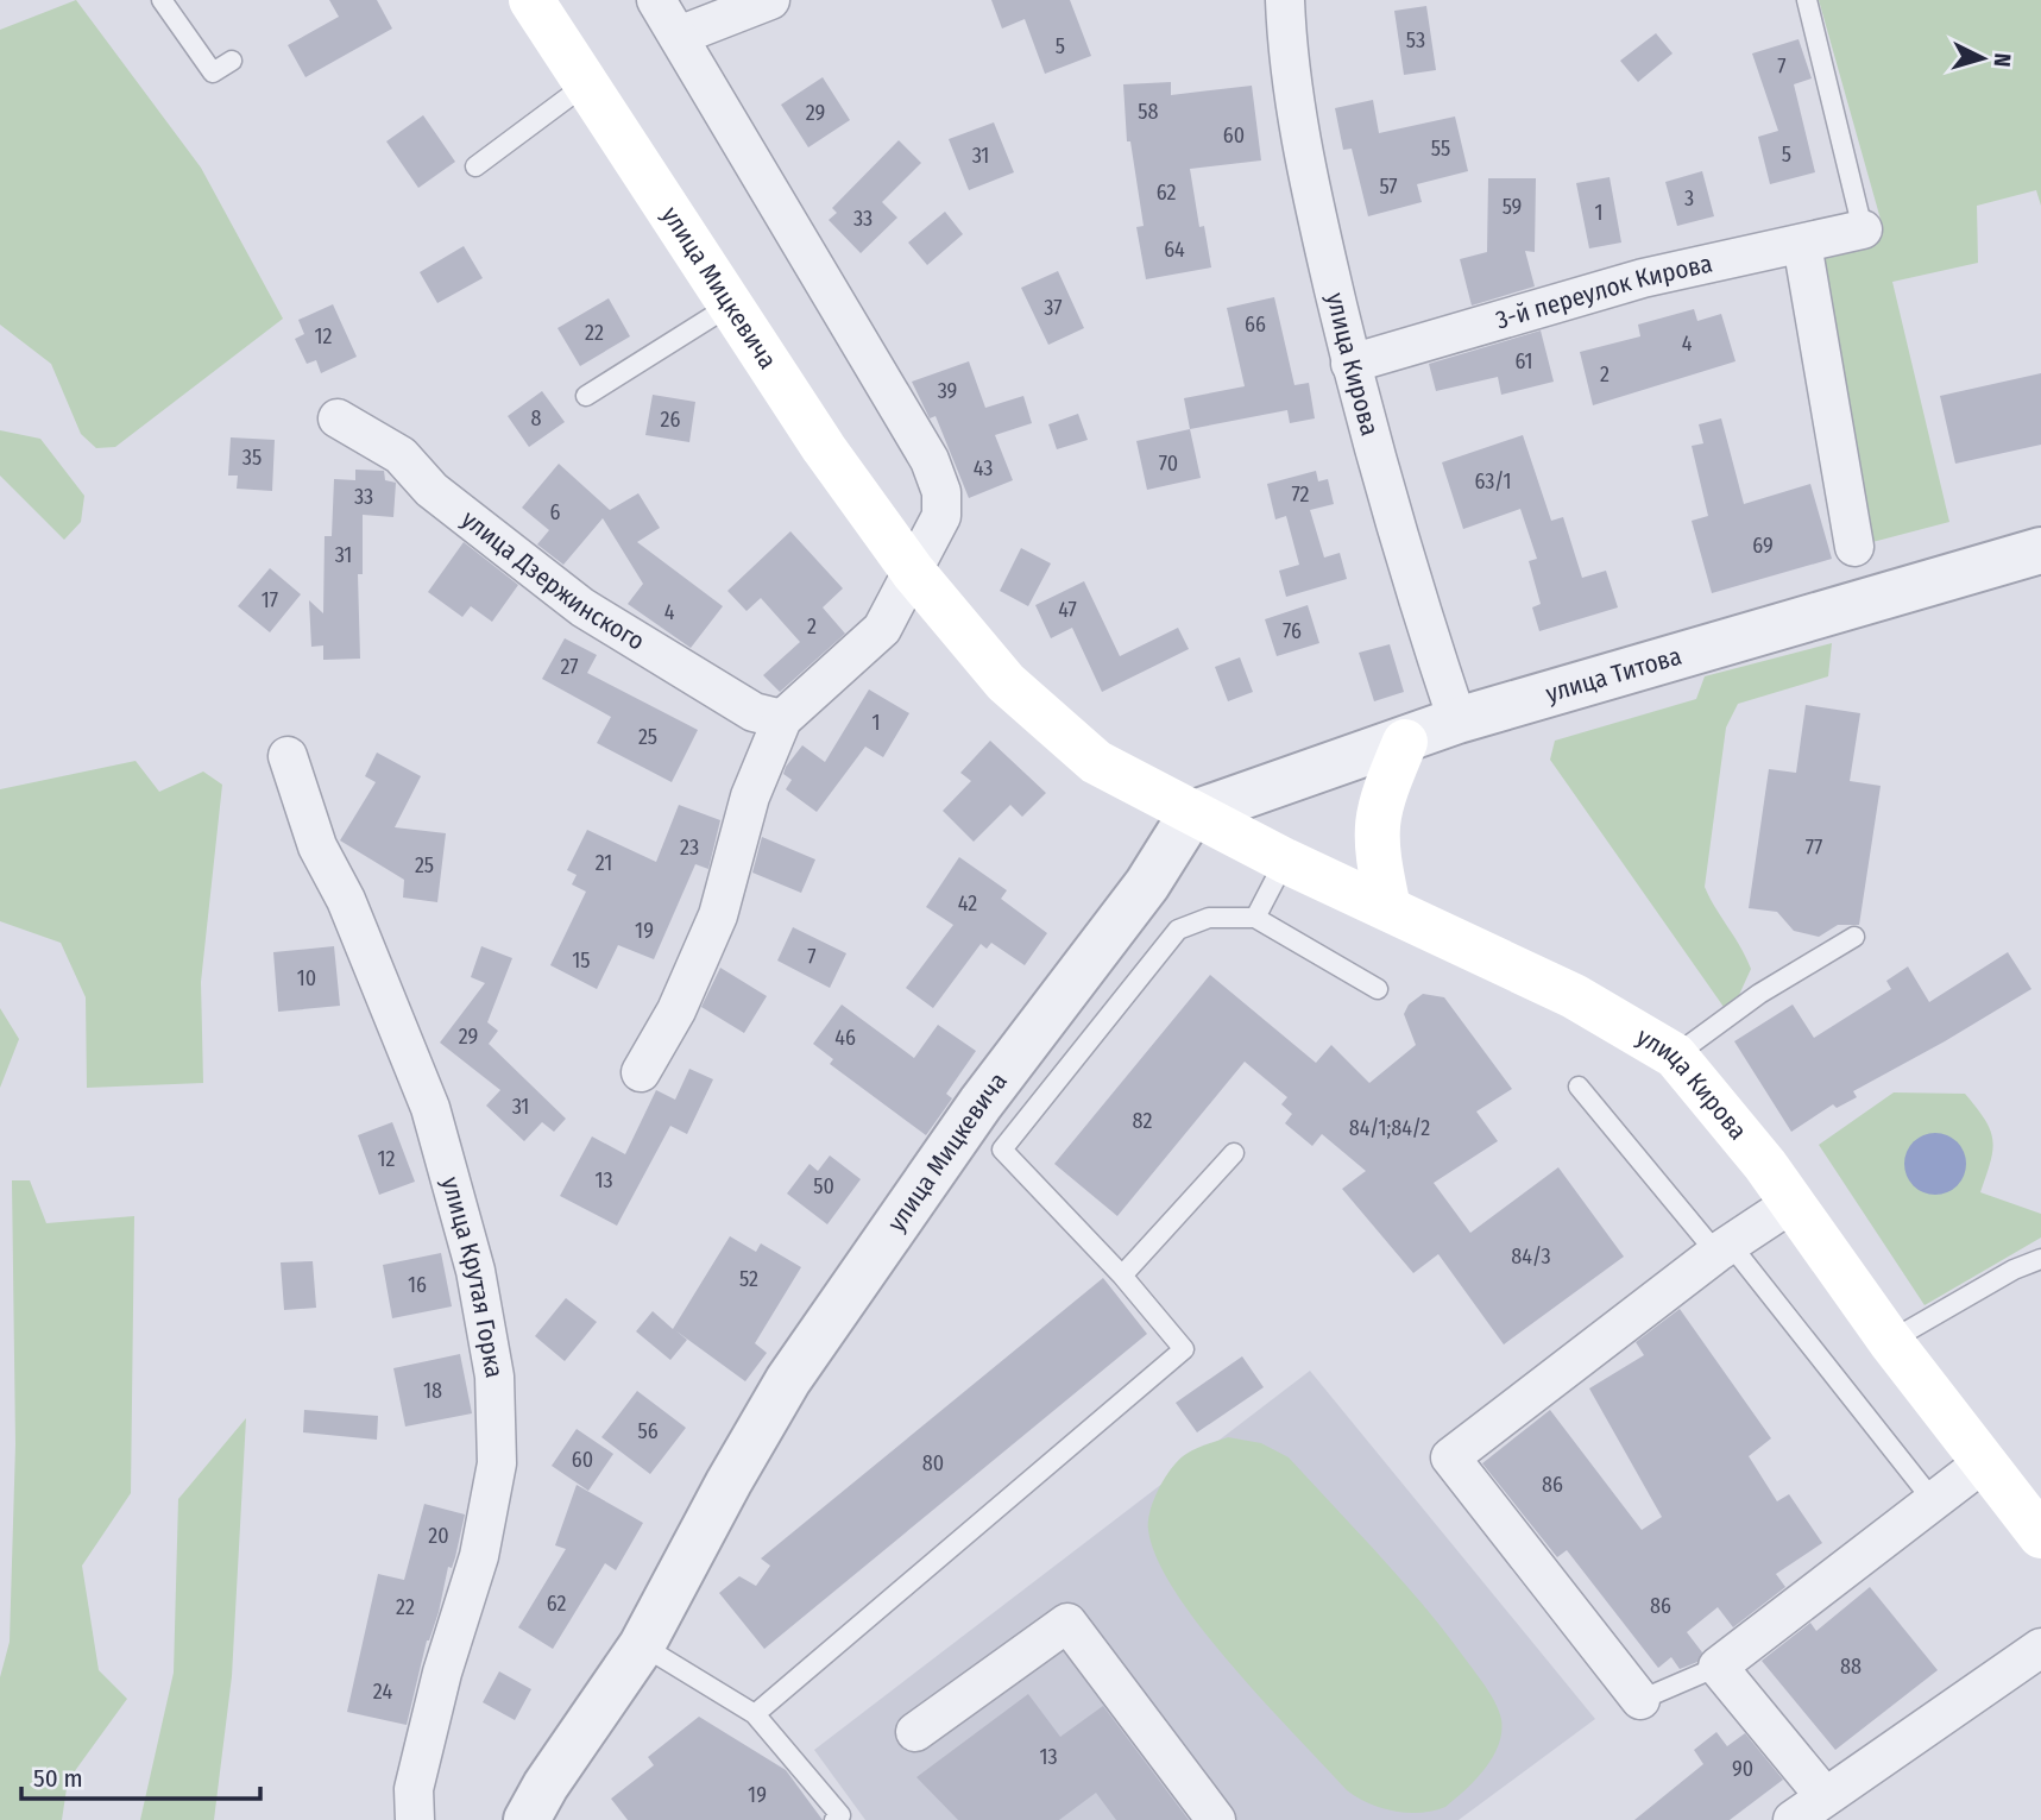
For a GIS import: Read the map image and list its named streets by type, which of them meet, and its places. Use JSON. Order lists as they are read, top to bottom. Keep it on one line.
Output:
{"streets":{"main road":["улица Мицкевича","улица Кирова"],"street":["3-й переулок Кирова","улица Дзержинского","улица Титова","улица Крутая Горка"]},"crossings":[["улица Мицкевича","улица Кирова"],["улица Мицкевича","улица Титова"],["3-й переулок Кирова","улица Кирова"],["улица Кирова","улица Титова"]],"house_numbers":["53","5","7","58","29","60","55","5","31","57","62","3","59","1","33","64","37","66","22","12","4","61","2","39","8","26","35","70","43","63/1","72","33","6","69","31","17","47","4","2","76","27","1","25","23","77","21","25","42","19","7","15","10","29","46","31","82","84/1;84/2","12","13","50","84/3","52","16","18","56","60","80","86","20","62","86","22","88","24","13","90","19"],"scale_bar":"50 m","north":"right"}
